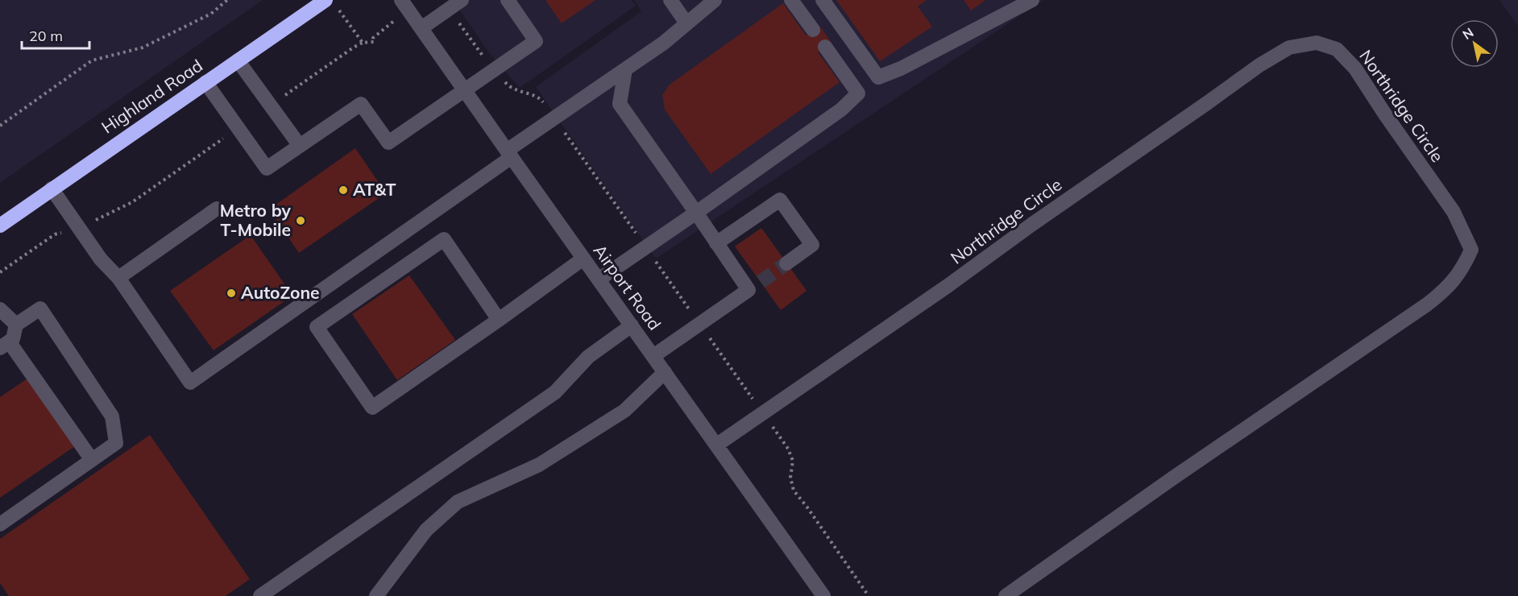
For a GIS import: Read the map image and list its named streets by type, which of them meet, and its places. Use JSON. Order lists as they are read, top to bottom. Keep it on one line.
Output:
{"streets":{"highway":["Highland Road"],"street":["Northridge Circle","Airport Road"]},"crossings":[["Northridge Circle","Airport Road"]],"places":["AT&T","Metro by T-Mobile","AutoZone"],"scale_bar":"20 m","north":"top left"}
